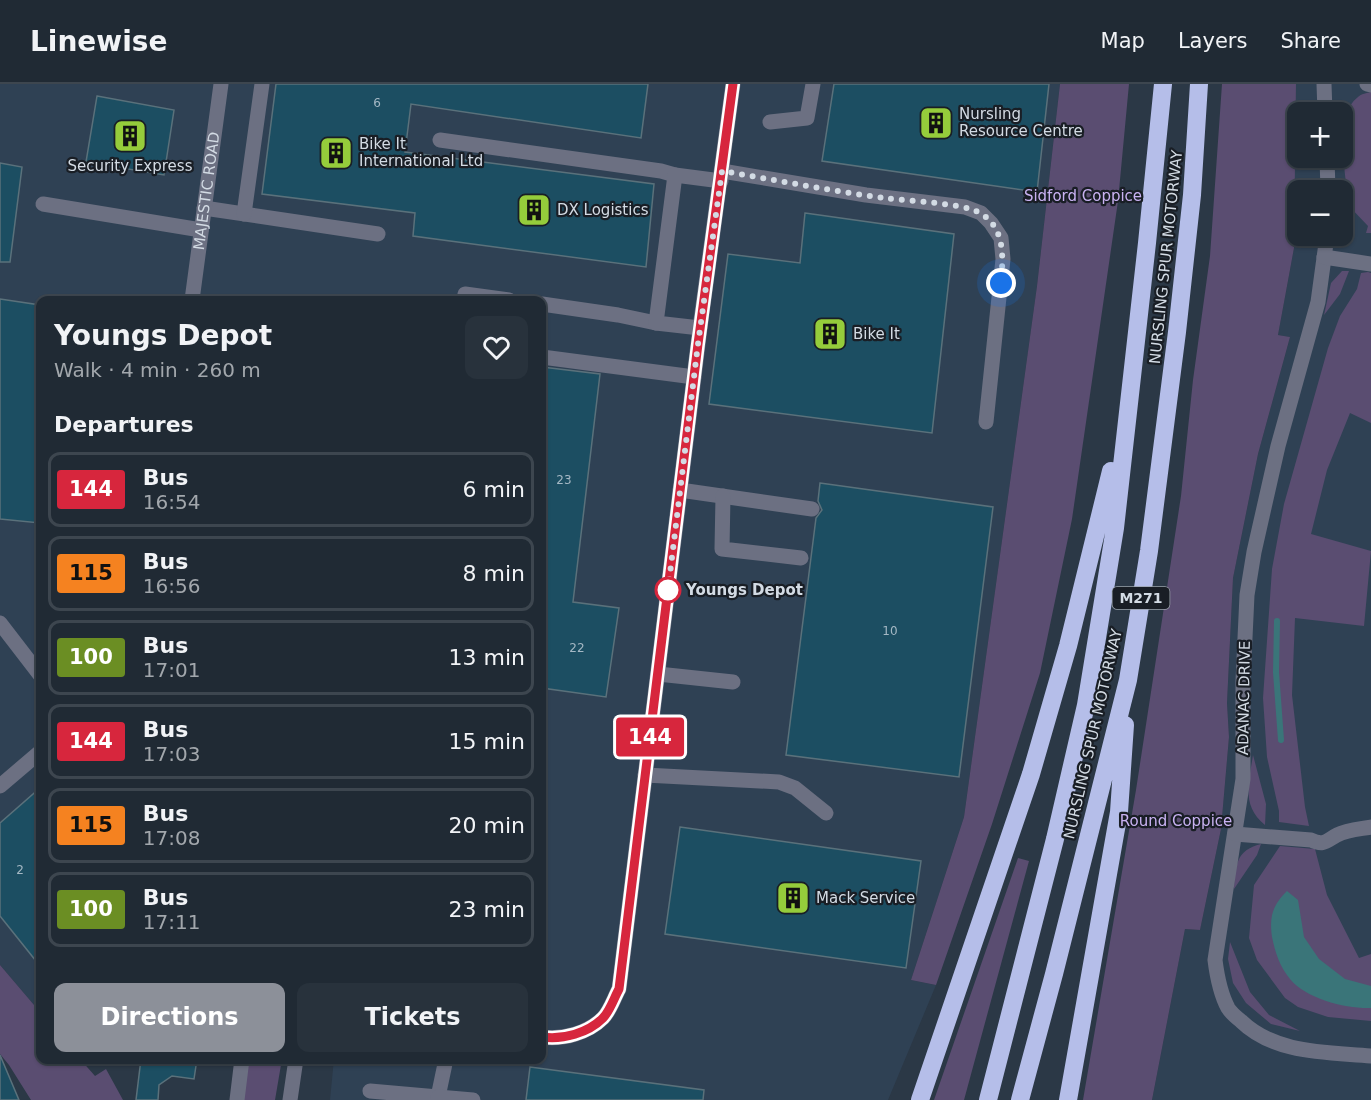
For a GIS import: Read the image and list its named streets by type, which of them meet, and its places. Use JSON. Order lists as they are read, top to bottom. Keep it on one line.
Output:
{"streets":{"highway":["NURSLING SPUR MOTORWAY","M271"],"street":["MAJESTIC ROAD","ADANAC DRIVE"]},"crossings":[["NURSLING SPUR MOTORWAY","M271"]],"parks":["Sidford Coppice","Round Coppice"],"places":{"building":["Nursling Resource Centre","Security Express","Bike It International Ltd","DX Logistics","Bike It","Mack Service"],"other":["Youngs Depot"]},"lines":["bus line 144"],"house_numbers":["6","23","10","22","2"],"page":{"header":"Linewise","nav":["Map","Layers","Share"],"on_map":"144","map_buttons":["+","−"],"heading":[["Youngs Depot","Walk · 4 min · 260 m"],"Departures"],"list":[{"mark":"144","name":"Bus","note":"16:54","value":"6 min"},{"mark":"115","name":"Bus","note":"16:56","value":"8 min"},{"mark":"100","name":"Bus","note":"17:01","value":"13 min"},{"mark":"144","name":"Bus","note":"17:03","value":"15 min"},{"mark":"115","name":"Bus","note":"17:08","value":"20 min"},{"mark":"100","name":"Bus","note":"17:11","value":"23 min"}],"buttons":["Directions","Tickets"]}}
